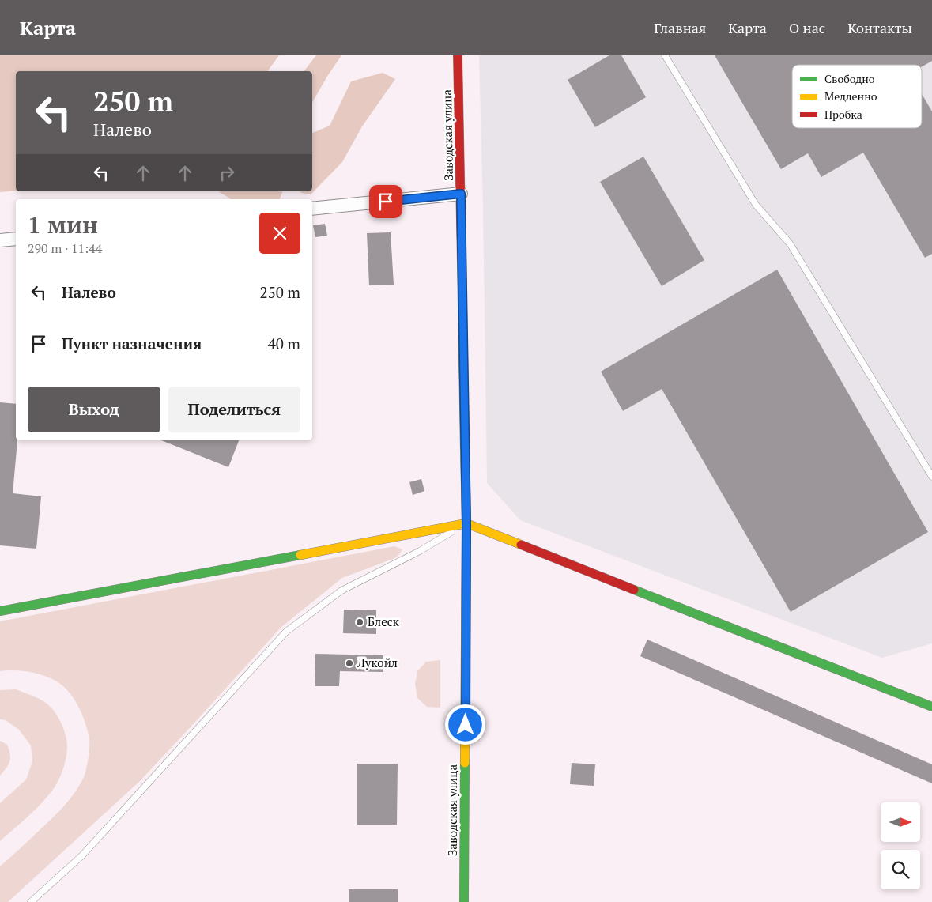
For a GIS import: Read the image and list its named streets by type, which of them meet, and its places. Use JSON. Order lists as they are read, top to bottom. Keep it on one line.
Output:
{"streets":{"street":["Заводская улица"]},"places":["Блеск","Лукойл"],"legend":["Свободно","Медленно","Пробка"],"north":"right","page":{"header":"Карта","nav":["Главная","Карта","О нас","Контакты"],"turn":["250 m","Налево"],"heading":["1 мин","290 m · 11:44"],"list":[{"name":"Налево","value":"250 m"},{"name":"Пункт назначения","value":"40 m"}],"buttons":["Выход","Поделиться"]}}
